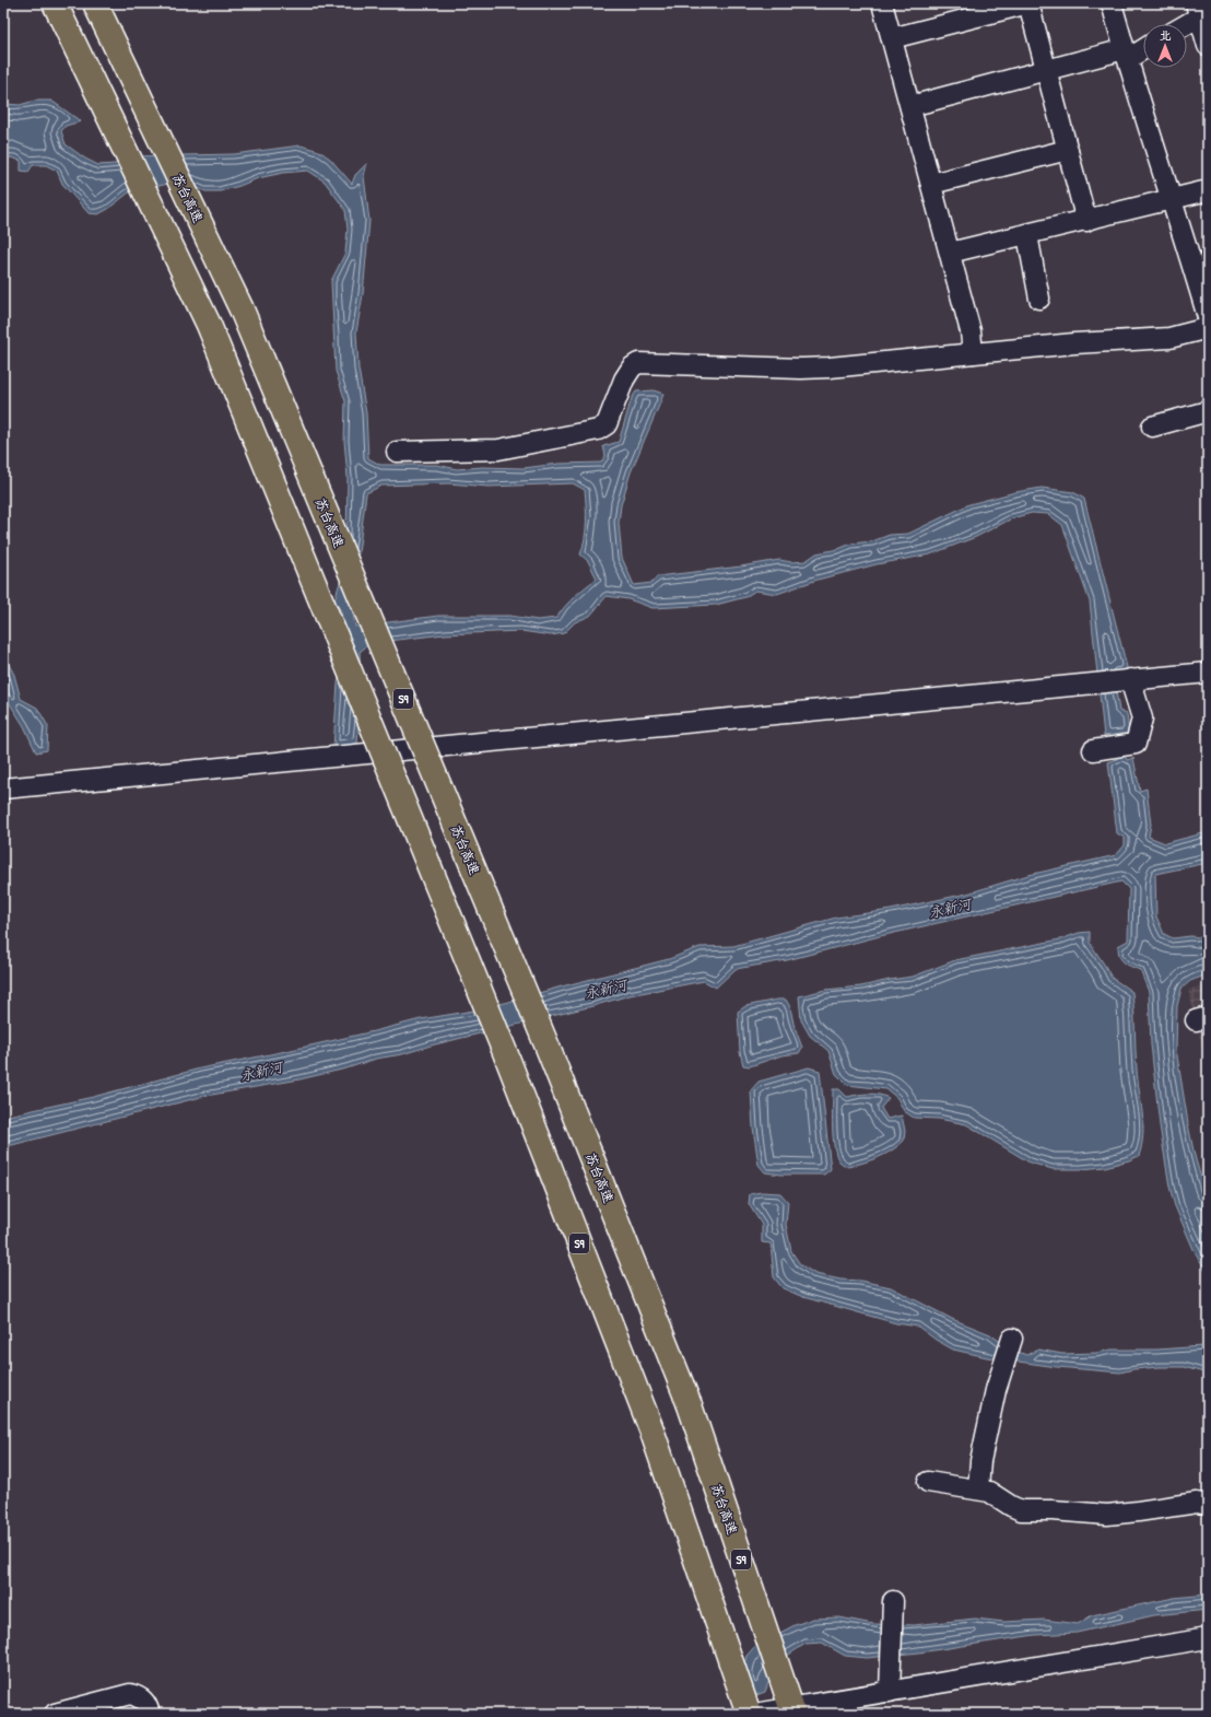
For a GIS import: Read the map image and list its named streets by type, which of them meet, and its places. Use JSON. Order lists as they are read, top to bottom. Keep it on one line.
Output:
{"streets":{"highway":["苏台高速","S9"]},"water":["永新河"],"north":"top"}
